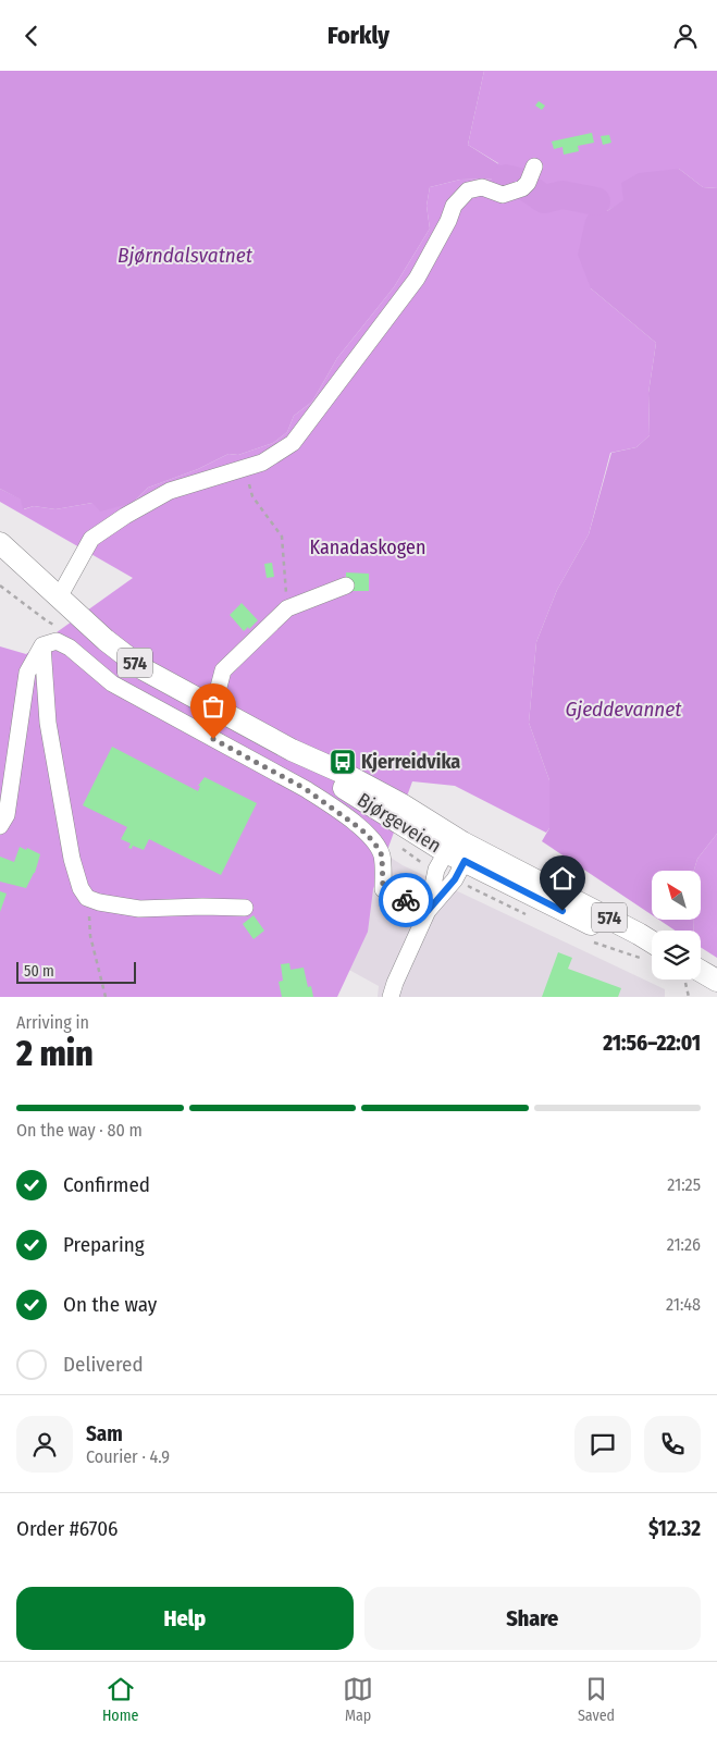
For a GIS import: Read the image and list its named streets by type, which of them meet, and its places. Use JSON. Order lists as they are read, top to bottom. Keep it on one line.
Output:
{"streets":{"main road":["574","Bjørgeveien"]},"water":["Bjørndalsvatnet","Gjeddevannet"],"parks":["Kanadaskogen"],"places":{"bus stop":["Kjerreidvika"]},"scale_bar":"50 m","north":"top left","page":{"header":"Forkly","scale":"50 m","heading":["2 min","Arriving in","21:56–22:01"],"panel":["Sam","Courier · 4.9","Order #6706","$12.32"],"bar":"On the way · 80 m","list":[["Confirmed","21:25"],["Preparing","21:26"],["On the way","21:48"],"Delivered"],"buttons":["Help","Share"],"tabs":["Home","Map","Saved"]}}
